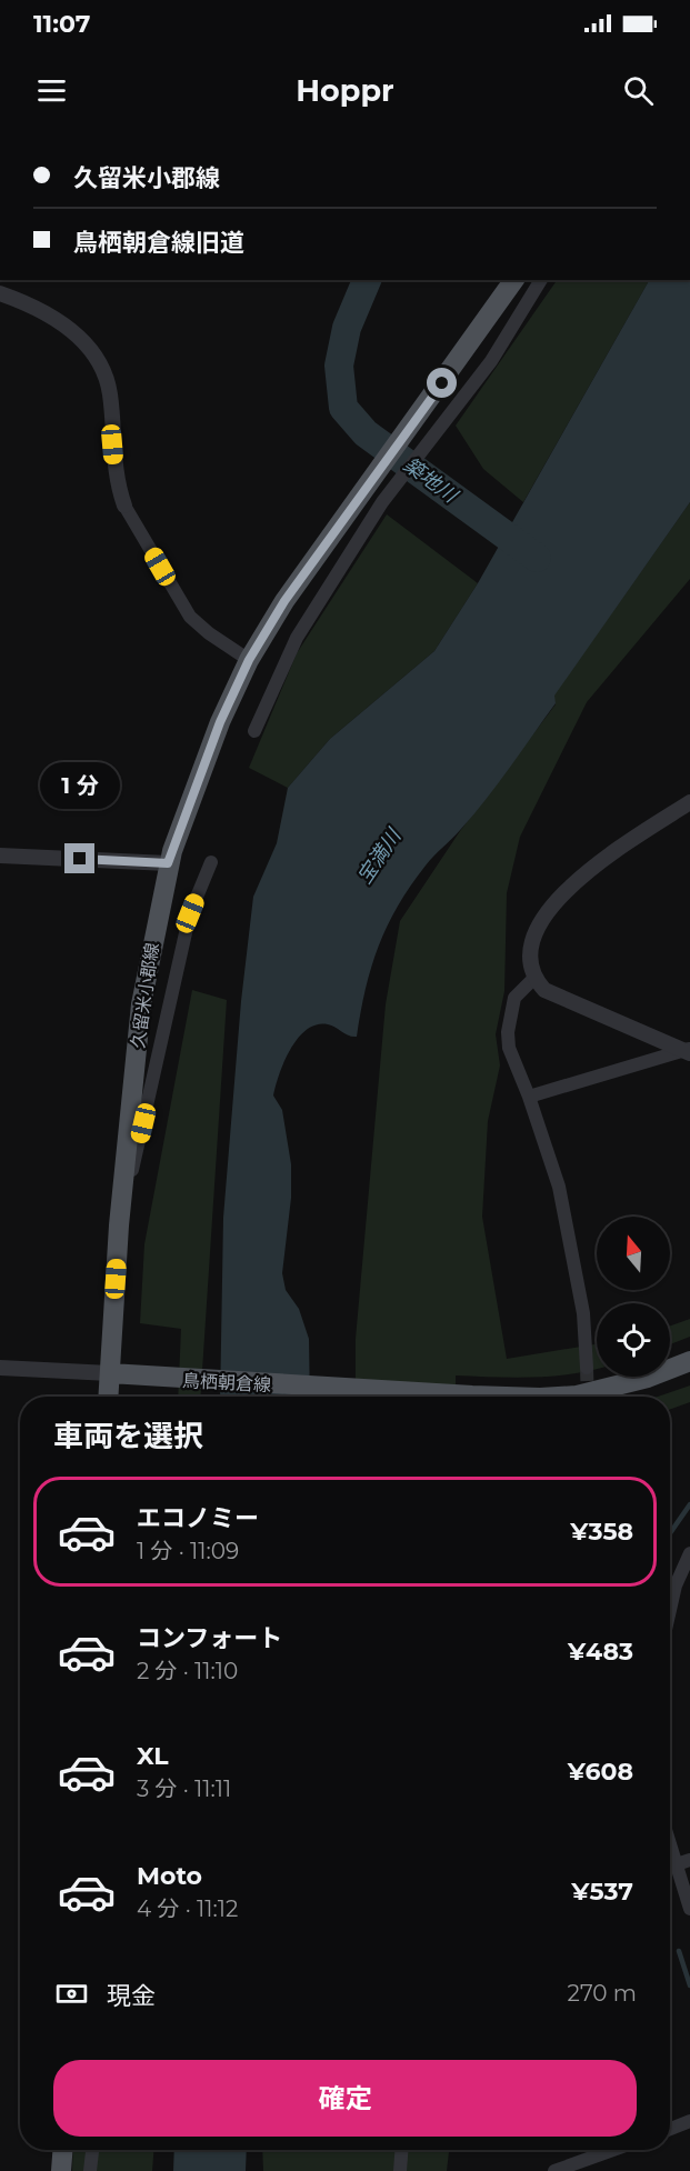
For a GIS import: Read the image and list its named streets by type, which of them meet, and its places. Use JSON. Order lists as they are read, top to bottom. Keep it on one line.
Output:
{"streets":{"main road":["久留米小郡線","鳥栖朝倉線"]},"crossings":[["久留米小郡線","鳥栖朝倉線"]],"water":["築地川","宝満川"],"north":"top","page":{"status":"11:07","header":"Hoppr","banner":["久留米小郡線","鳥栖朝倉線旧道"],"bubble":"1 分","heading":"車両を選択","list":[{"name":"エコノミー","note":"1 分 · 11:09","value":"¥358"},{"name":"コンフォート","note":"2 分 · 11:10","value":"¥483"},{"name":"XL","note":"3 分 · 11:11","value":"¥608"},{"name":"Moto","note":"4 分 · 11:12","value":"¥537"}],"pay":["現金","270 m"],"buttons":"確定"}}
